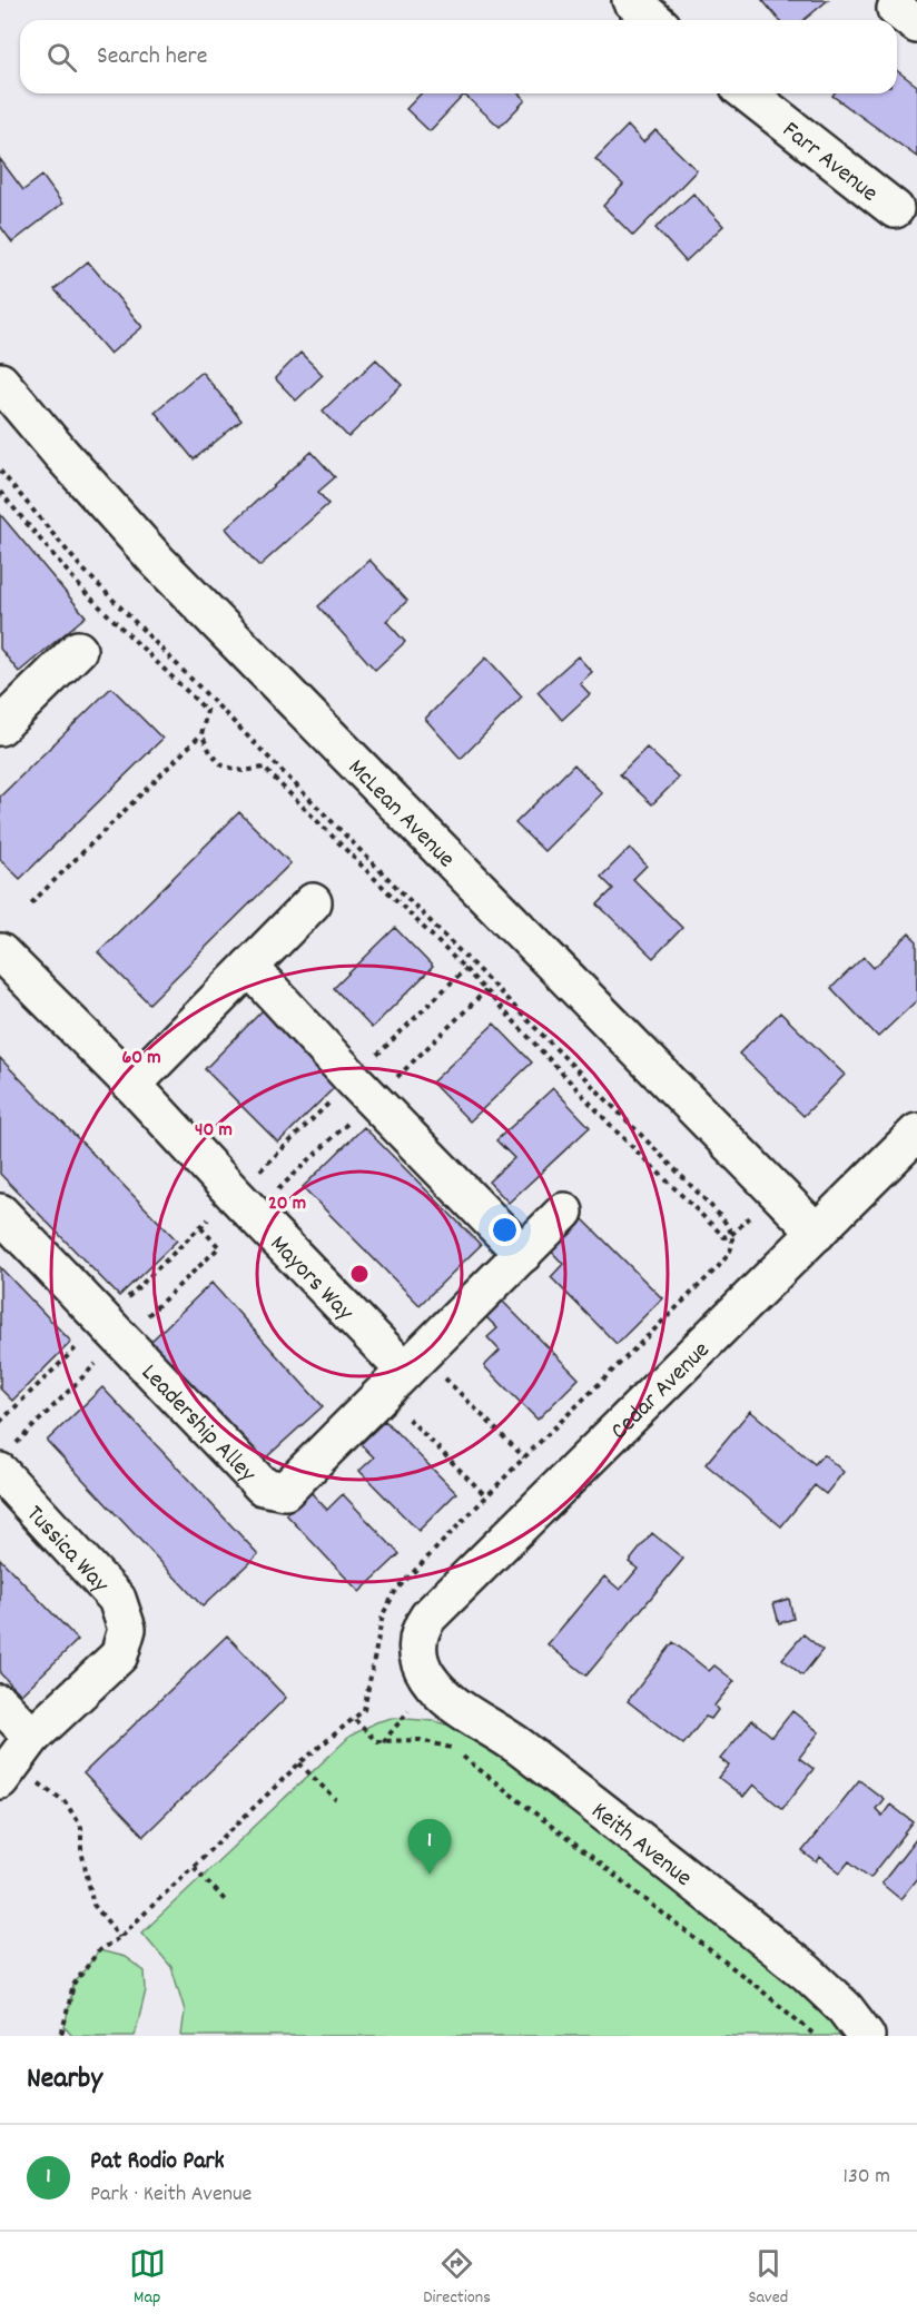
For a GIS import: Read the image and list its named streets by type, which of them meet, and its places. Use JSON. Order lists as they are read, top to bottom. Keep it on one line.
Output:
{"streets":{"street":["Farr Avenue","McLean Avenue","Mayors Way","Cedar Avenue","Leadership Alley","Tussica Way","Keith Avenue"]},"crossings":[["McLean Avenue","Cedar Avenue"],["Mayors Way","Leadership Alley"],["Cedar Avenue","Keith Avenue"]],"page":{"search":"Search here","pins":"1","heading":"Nearby","list":[{"mark":"1","name":"Pat Rodio Park","note":"Park · Keith Avenue","value":"130 m"}],"nav":["Map","Directions","Saved"]},"rings":["60 m","40 m","20 m"]}
